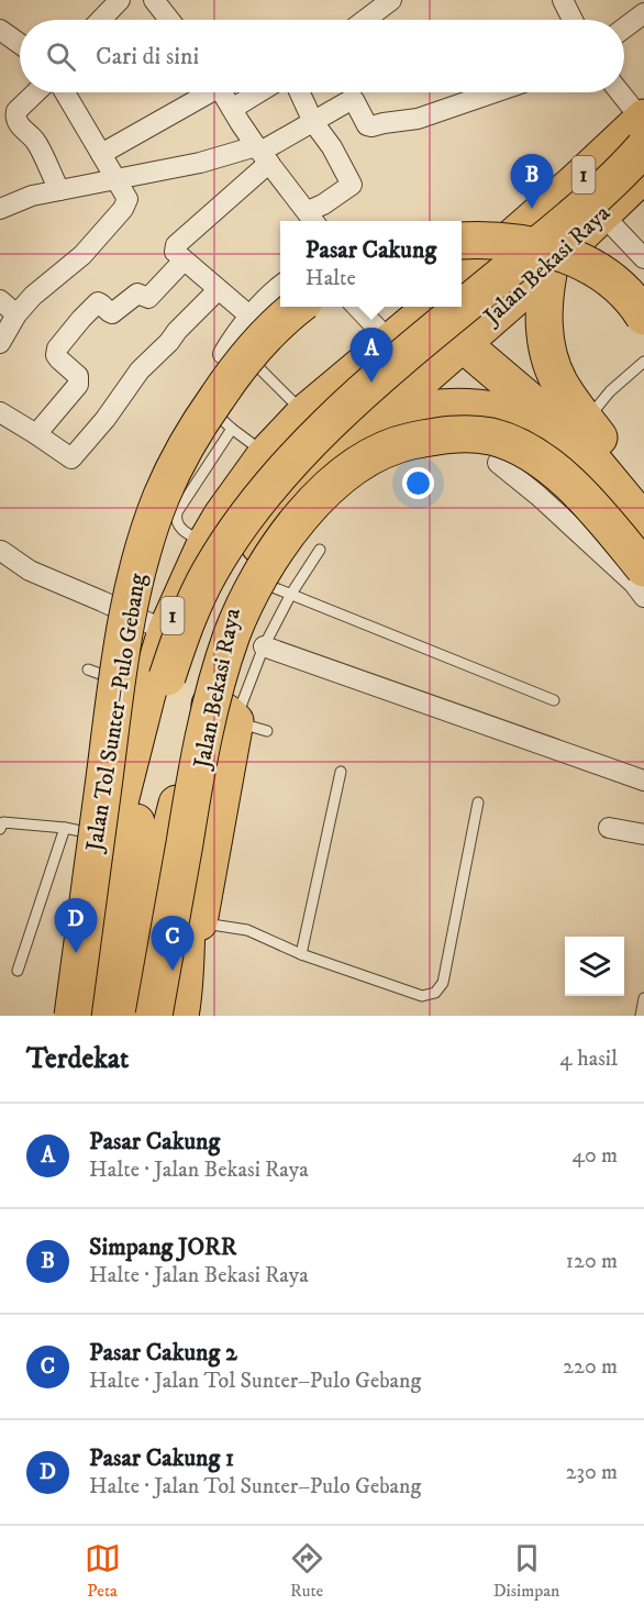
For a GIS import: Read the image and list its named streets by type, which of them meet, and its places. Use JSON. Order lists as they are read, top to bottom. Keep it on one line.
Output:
{"streets":{"highway":["1","Jalan Bekasi Raya","Jalan Tol Sunter–Pulo Gebang"]},"page":{"search":"Cari di sini","pins":["B","A","D","C"],"popup":["Pasar Cakung","Halte"],"heading":["Terdekat","4 hasil"],"list":[{"mark":"A","name":"Pasar Cakung","note":"Halte · Jalan Bekasi Raya","value":"40 m"},{"mark":"B","name":"Simpang JORR","note":"Halte · Jalan Bekasi Raya","value":"120 m"},{"mark":"C","name":"Pasar Cakung 2","note":"Halte · Jalan Tol Sunter–Pulo Gebang","value":"220 m"},{"mark":"D","name":"Pasar Cakung 1","note":"Halte · Jalan Tol Sunter–Pulo Gebang","value":"230 m"}],"nav":["Peta","Rute","Disimpan"]}}
